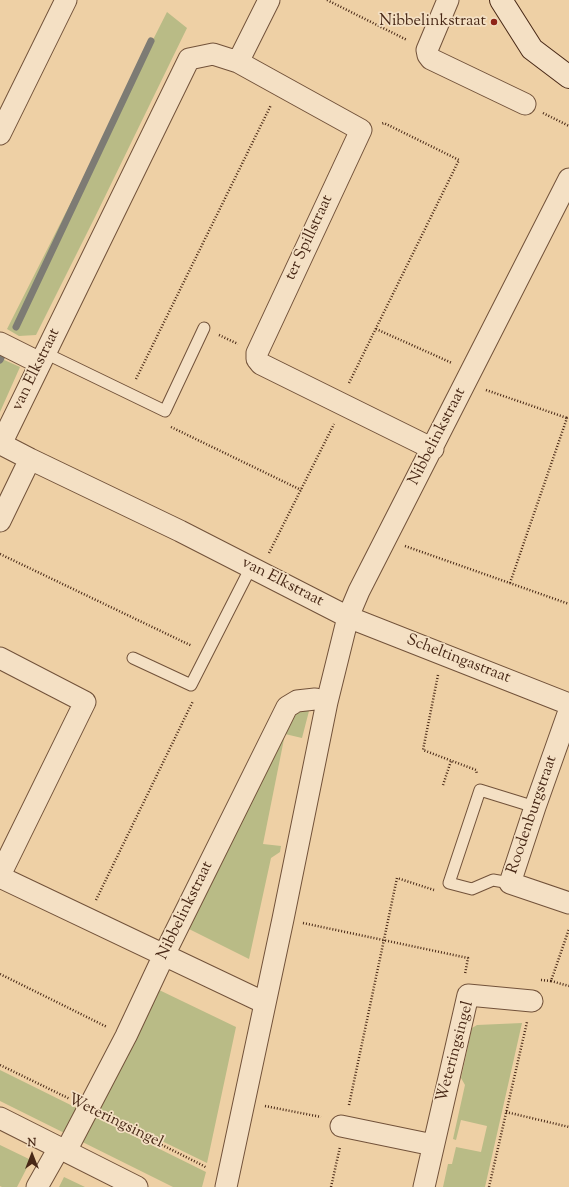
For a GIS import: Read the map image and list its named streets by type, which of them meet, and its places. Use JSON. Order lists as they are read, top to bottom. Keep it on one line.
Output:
{"streets":{"street":["ter Spillstraat","van Elkstraat","Nibbelinkstraat","Scheltingastraat","Roodenburgstraat","Weteringsingel"]},"crossings":[["van Elkstraat","Nibbelinkstraat"],["van Elkstraat","Scheltingastraat"],["Nibbelinkstraat","Scheltingastraat"],["Nibbelinkstraat","Weteringsingel"]],"places":["Nibbelinkstraat"],"north":"top"}
